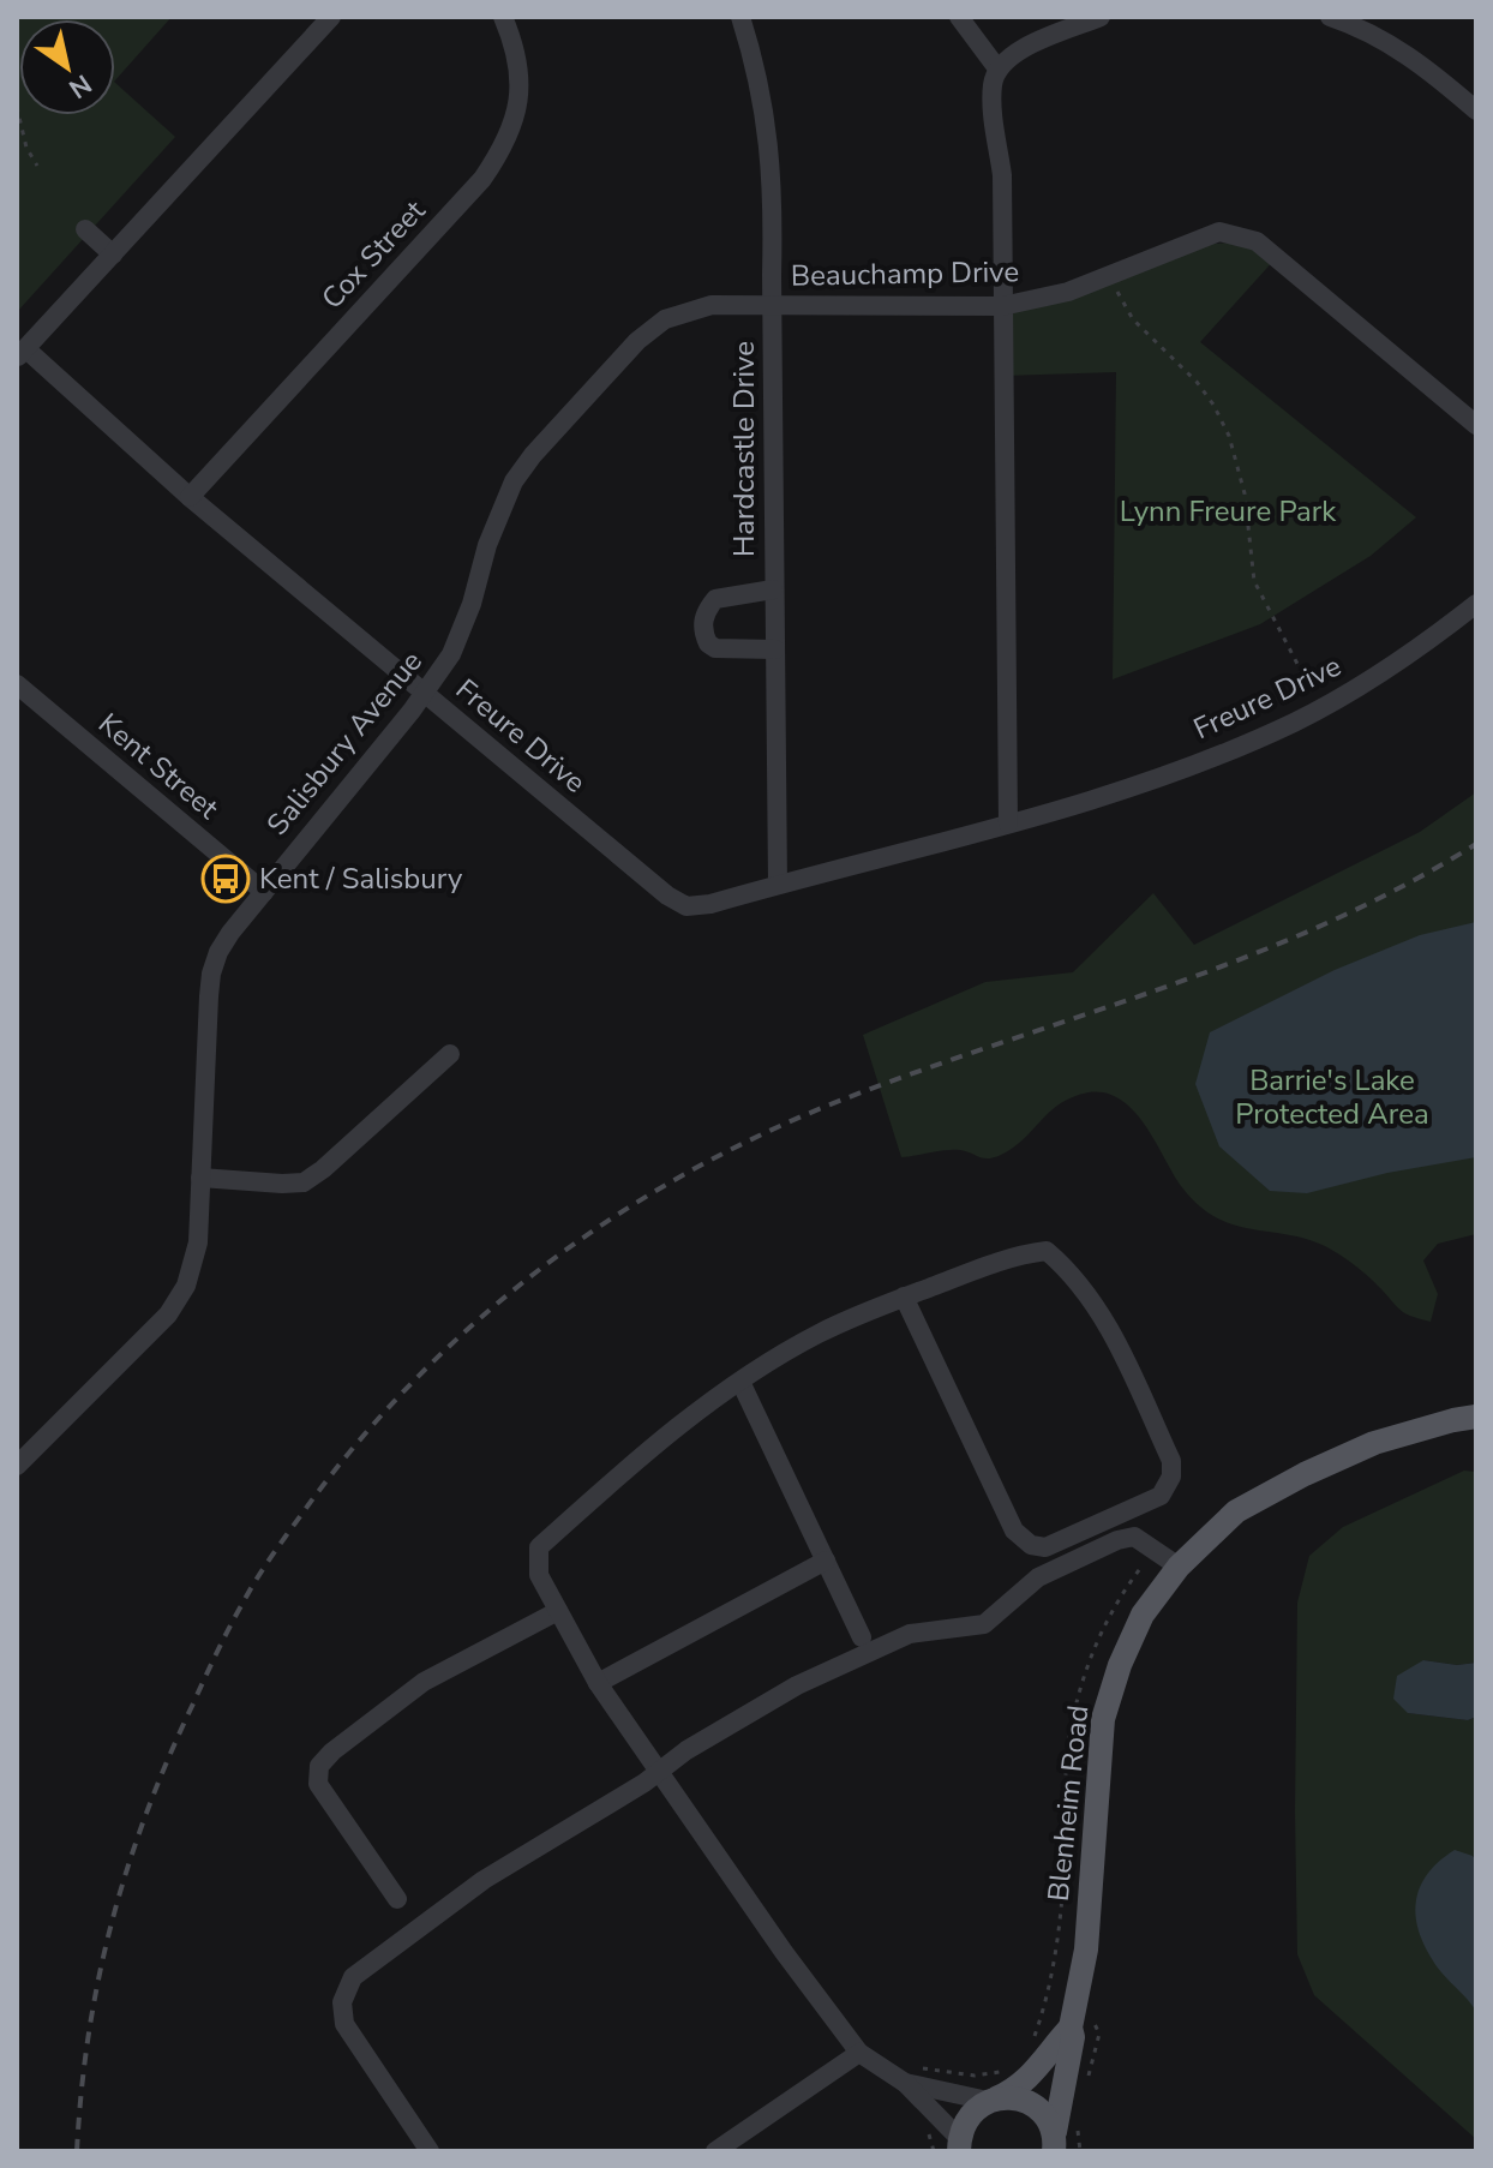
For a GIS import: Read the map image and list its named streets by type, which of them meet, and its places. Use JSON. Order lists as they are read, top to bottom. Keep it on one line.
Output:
{"streets":{"main road":["Blenheim Road"],"street":["Cox Street","Beauchamp Drive","Hardcastle Drive","Freure Drive","Salisbury Avenue","Kent Street"]},"crossings":[["Cox Street","Freure Drive"],["Beauchamp Drive","Hardcastle Drive"],["Beauchamp Drive","Salisbury Avenue"],["Hardcastle Drive","Freure Drive"],["Hardcastle Drive","Salisbury Avenue"],["Freure Drive","Salisbury Avenue"],["Salisbury Avenue","Kent Street"]],"parks":["Lynn Freure Park","Barrie's Lake Protected Area"],"places":{"bus stop":["Kent / Salisbury"]},"north":"bottom right"}
